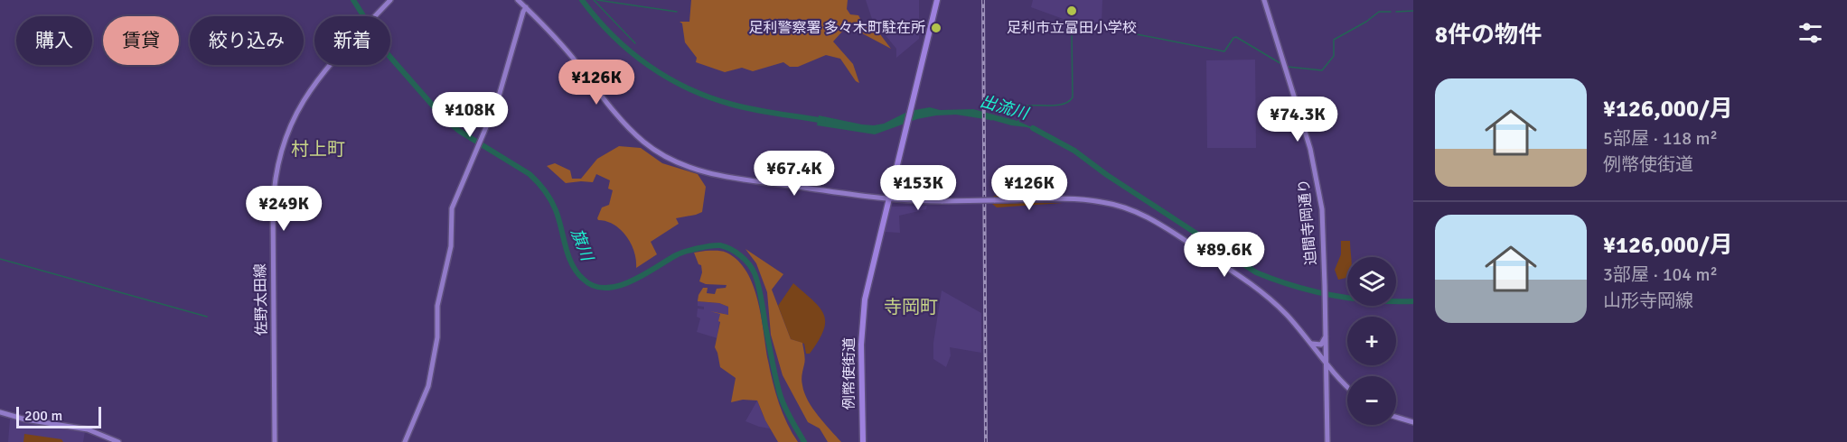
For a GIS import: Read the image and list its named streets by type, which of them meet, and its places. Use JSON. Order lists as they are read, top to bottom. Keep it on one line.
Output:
{"streets":{"main road":["例幣使街道"],"street":["迫間寺岡通り","佐野太田線"]},"districts":["村上町","寺岡町"],"water":["出流川","旗川"],"places":["足利市立富田小学校","足利警察署 多々木町駐在所"],"scale_bar":"200 m","page":{"heading":"8件の物件","chip":["購入","賃貸","絞り込み","新着"],"price":["¥126K","¥108K","¥74.3K","¥67.4K","¥153K","¥126K","¥249K","¥89.6K"],"list":[{"name":"¥126,000/月","note":"5部屋 · 118 m² · 例幣使街道"},{"name":"¥126,000/月","note":"3部屋 · 104 m² · 山形寺岡線"}],"map_buttons":["+","−"],"scale":"200 m"}}
